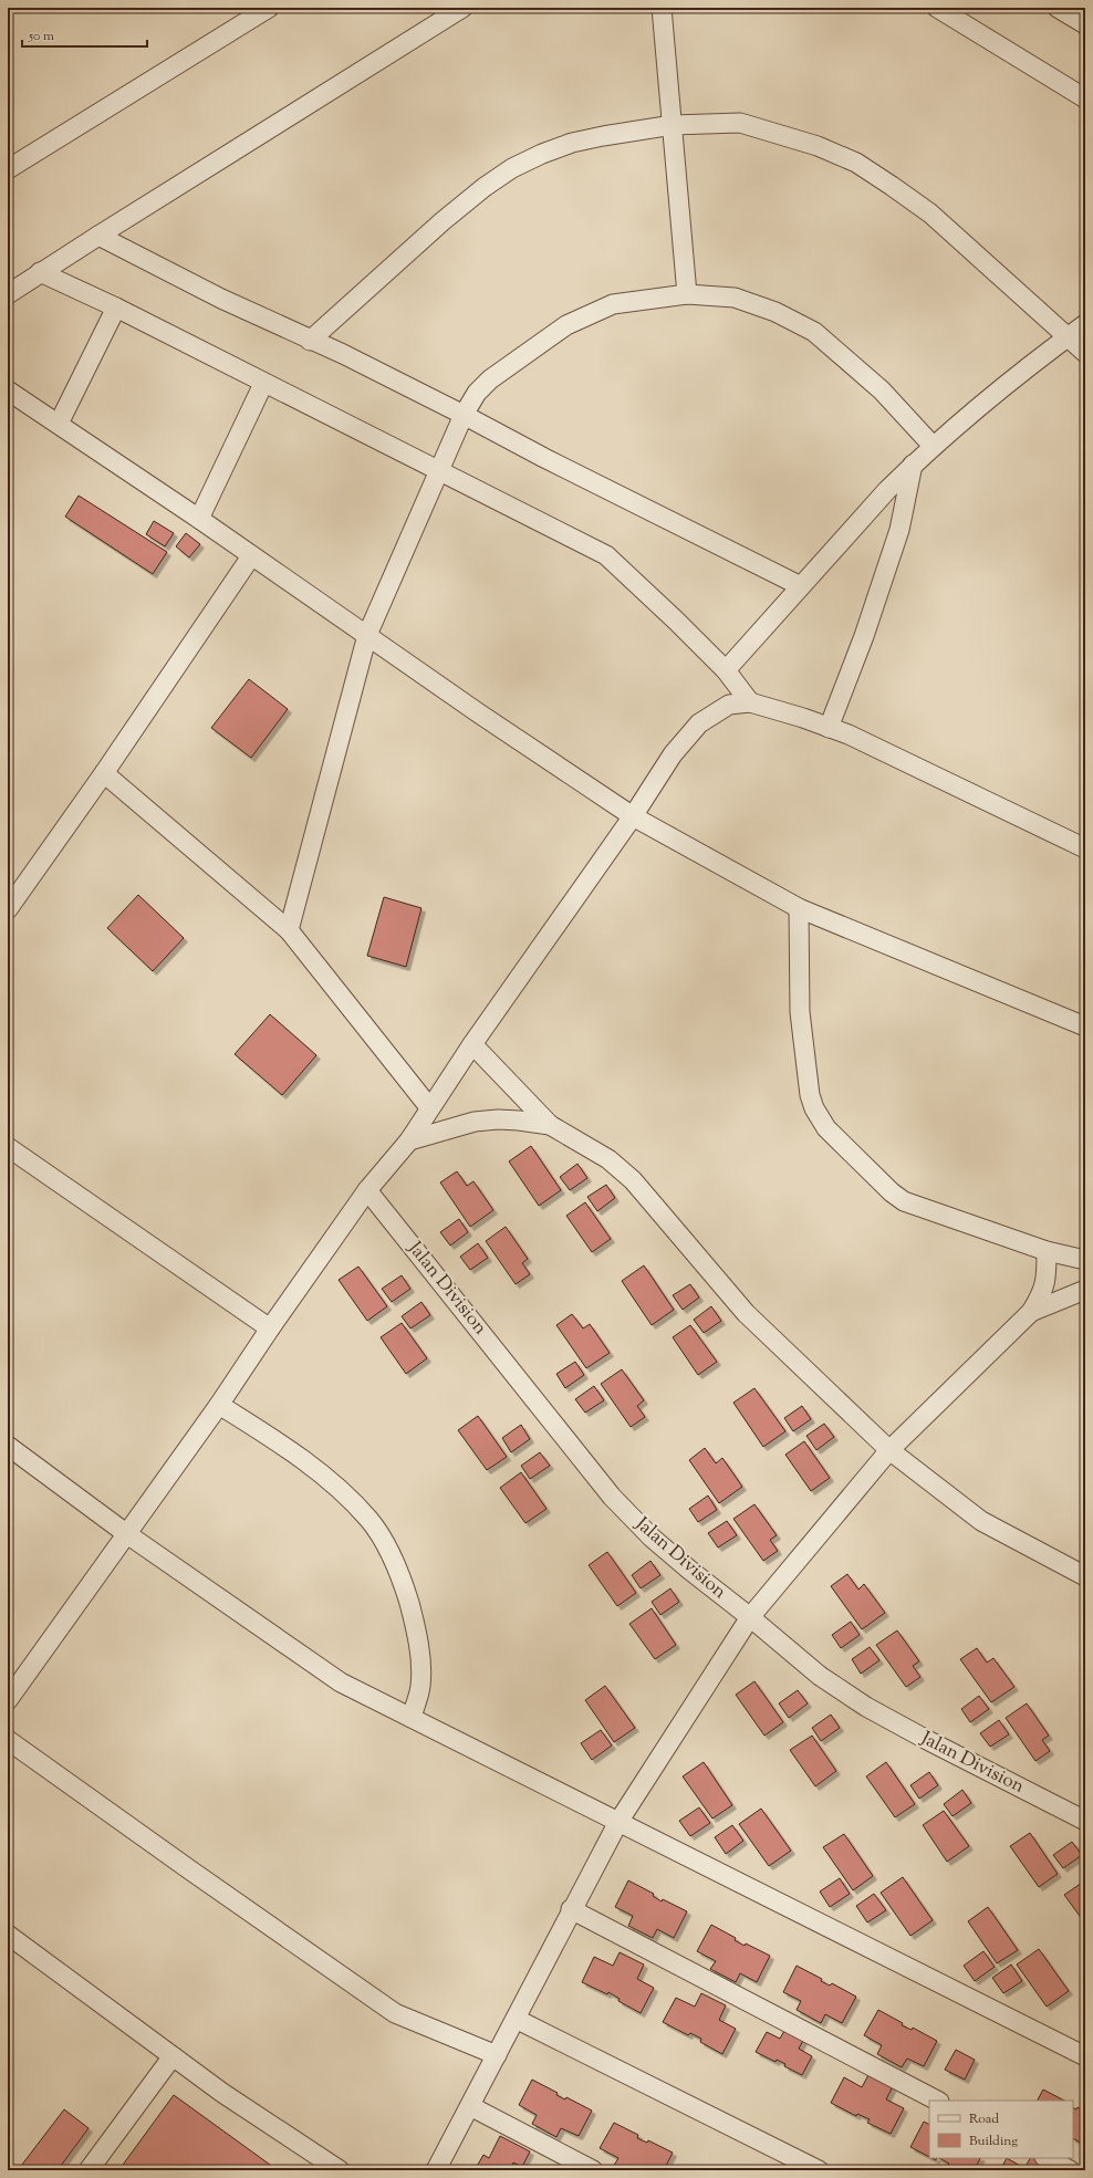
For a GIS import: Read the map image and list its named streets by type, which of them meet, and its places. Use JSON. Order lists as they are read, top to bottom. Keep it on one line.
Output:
{"streets":{"street":["Jalan Division"]},"legend":["Road","Building"],"scale_bar":"50 m"}
